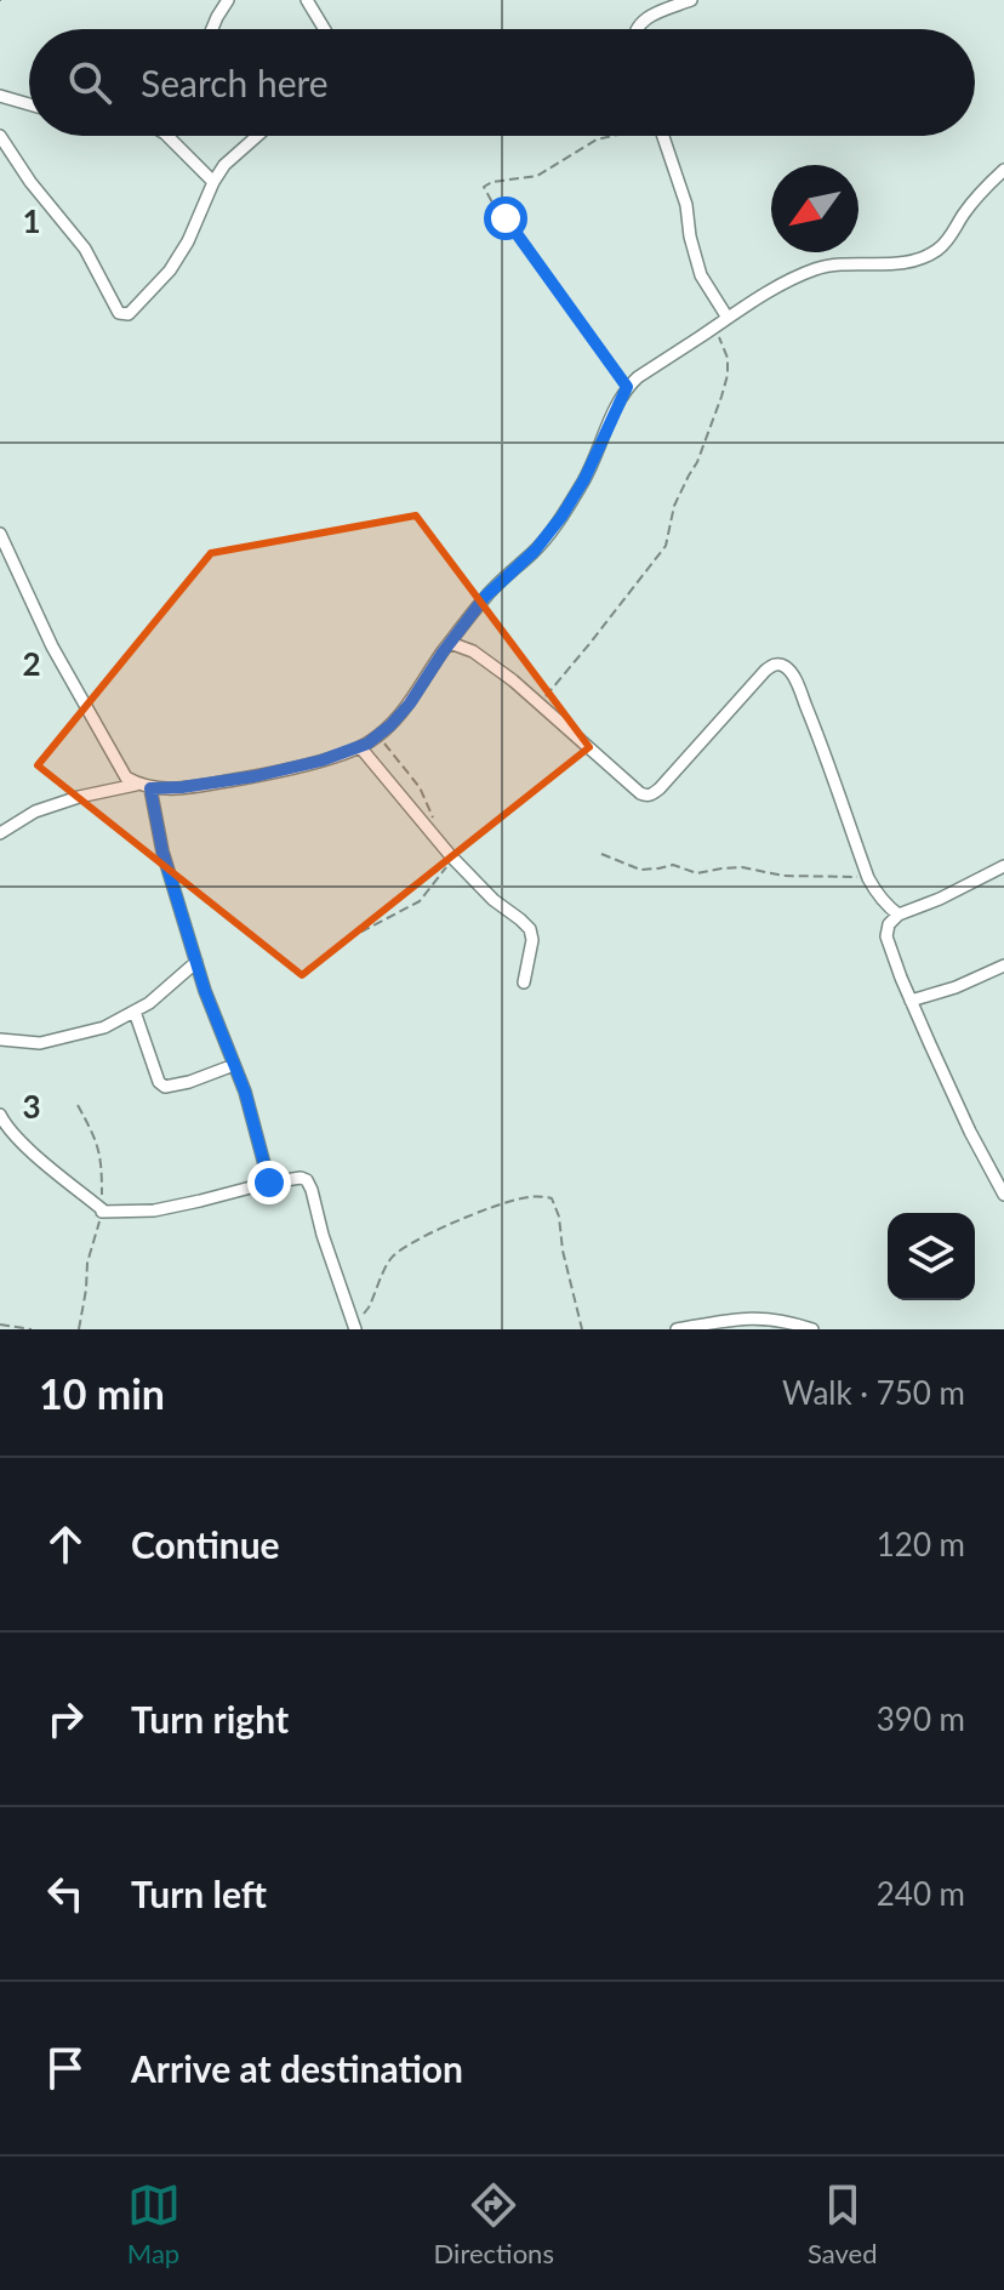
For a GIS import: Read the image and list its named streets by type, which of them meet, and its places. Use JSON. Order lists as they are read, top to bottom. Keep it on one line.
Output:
{"north":"bottom left","page":{"search":"Search here","heading":["10 min","Walk · 750 m"],"list":[["Continue","120 m"],["Turn right","390 m"],["Turn left","240 m"],"Arrive at destination"],"nav":["Map","Directions","Saved"]},"grid":{"rows":["1","2","3"]}}
